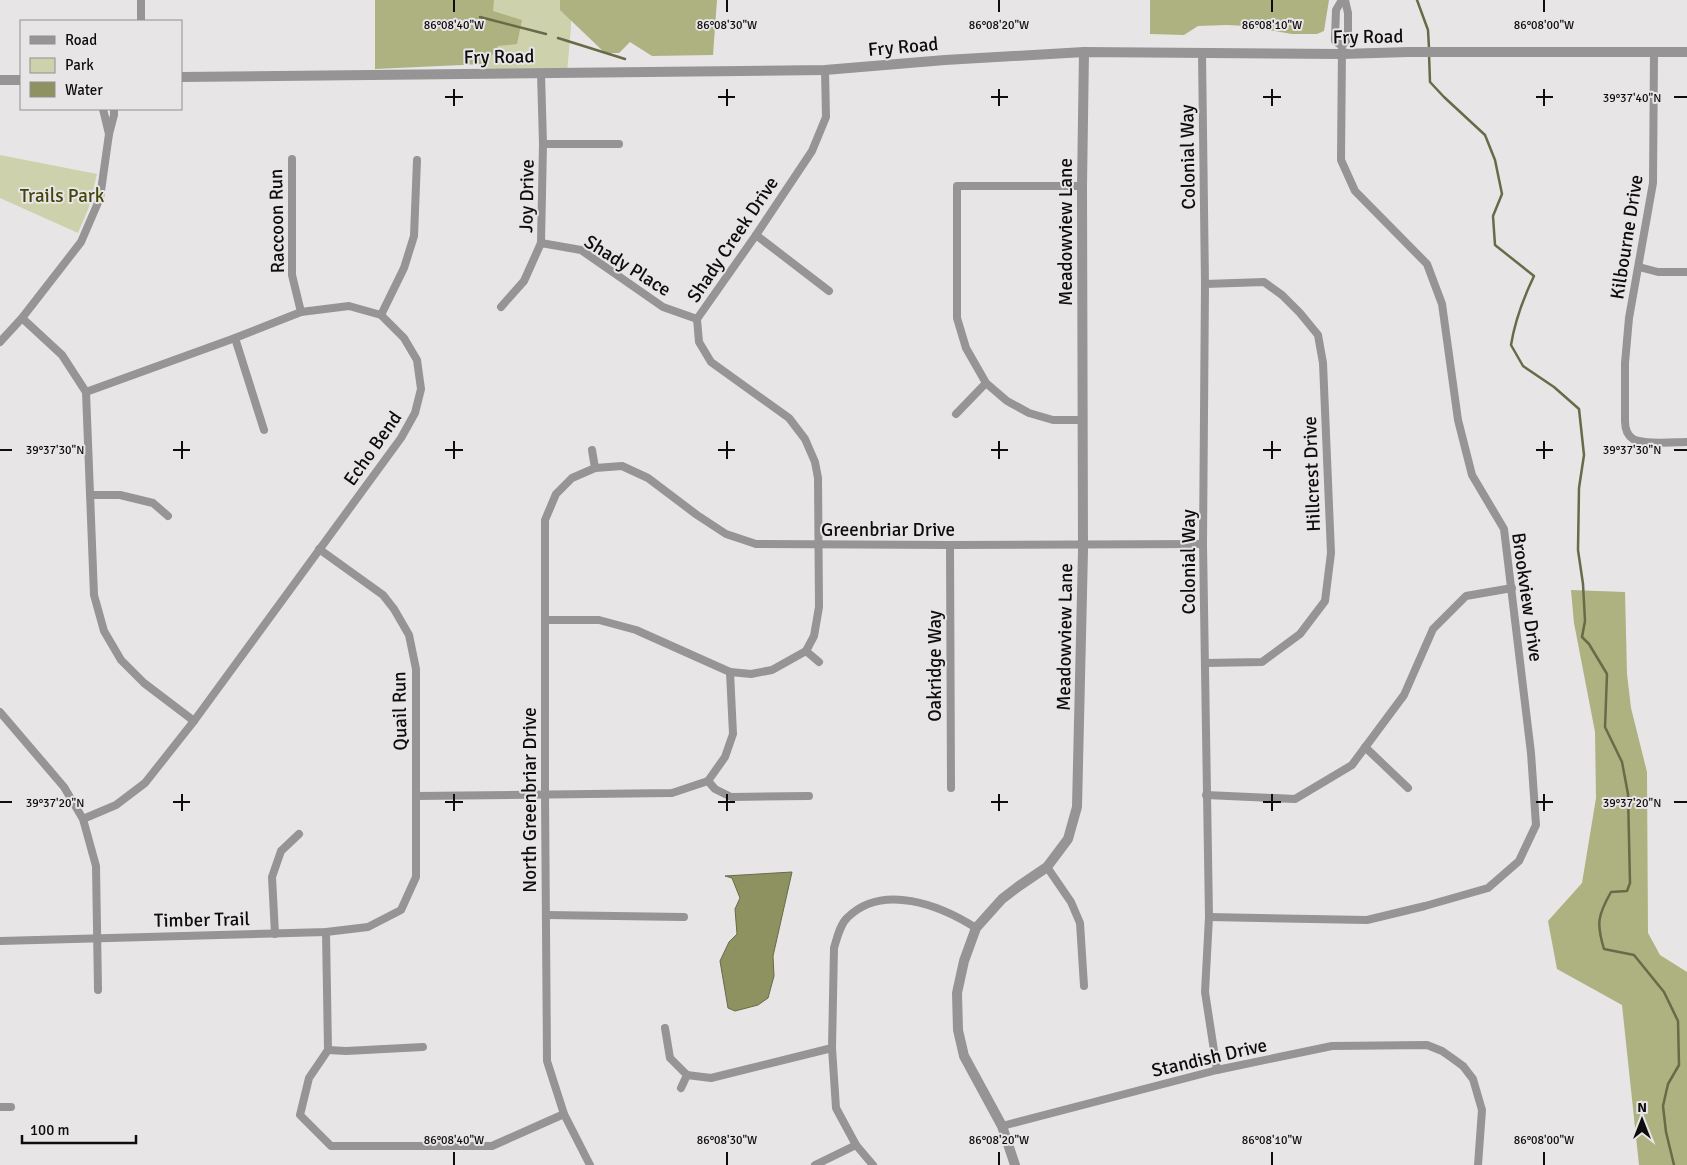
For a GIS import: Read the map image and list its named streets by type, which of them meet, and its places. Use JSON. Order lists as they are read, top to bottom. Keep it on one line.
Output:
{"streets":{"street":["Fry Road","Colonial Way","Joy Drive","Raccoon Run","Meadowview Lane","Kilbourne Drive","Shady Creek Drive","Shady Place","Echo Bend","Hillcrest Drive","Greenbriar Drive","Brookview Drive","Oakridge Way","Quail Run","North Greenbriar Drive","Timber Trail","Standish Drive"]},"crossings":[["Fry Road","Colonial Way"],["Fry Road","Joy Drive"],["Fry Road","Meadowview Lane"],["Fry Road","Kilbourne Drive"],["Fry Road","Shady Creek Drive"],["Fry Road","Brookview Drive"],["Colonial Way","Hillcrest Drive"],["Colonial Way","Greenbriar Drive"],["Colonial Way","Brookview Drive"],["Colonial Way","Standish Drive"],["Joy Drive","Shady Place"],["Raccoon Run","Echo Bend"],["Meadowview Lane","Greenbriar Drive"],["Meadowview Lane","Standish Drive"],["Shady Creek Drive","Shady Place"],["Shady Creek Drive","Greenbriar Drive"],["Echo Bend","Quail Run"],["Greenbriar Drive","Oakridge Way"],["Greenbriar Drive","North Greenbriar Drive"],["Quail Run","Timber Trail"]],"parks":["Trails Park"],"legend":["Road","Park","Water"],"scale_bar":"100 m","north":"top","coordinates":["86°08'40\"W","86°08'30\"W","86°08'20\"W","86°08'10\"W","86°08'00\"W","39°37'40\"N","39°37'30\"N","39°37'20\"N"]}
